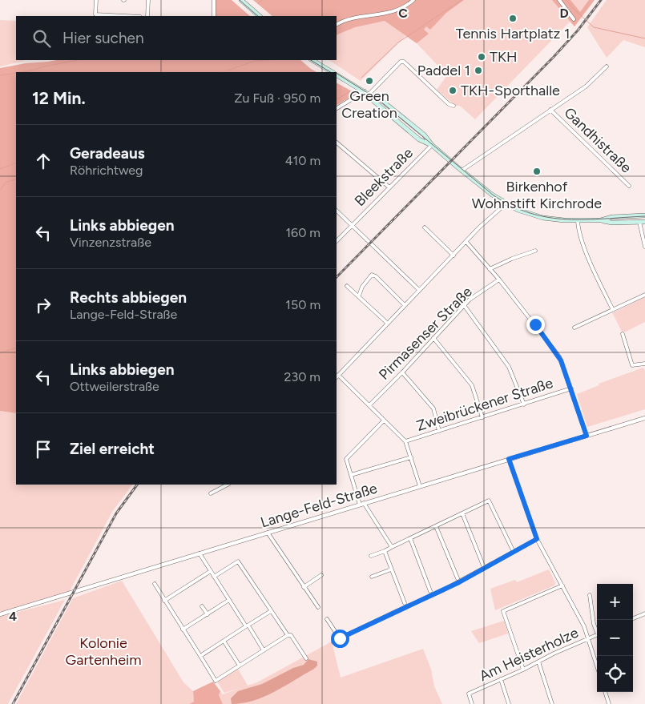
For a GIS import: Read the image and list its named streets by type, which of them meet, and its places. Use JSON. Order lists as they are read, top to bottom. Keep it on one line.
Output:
{"streets":{"street":["Gandhistraße","Bleekstraße","Pirmasenser Straße","Zweibrückener Straße","Lange-Feld-Straße","Am Heisterholze"]},"parks":["Kolonie Gartenheim"],"places":["Tennis Hartplatz 1","TKH","Paddel 1","Green Creation","TKH-Sporthalle","Birkenhof Wohnstift Kirchrode"],"page":{"search":"Hier suchen","heading":["12 Min.","Zu Fuß · 950 m"],"list":[["Geradeaus","Röhrichtweg","410 m"],["Links abbiegen","Vinzenzstraße","160 m"],["Rechts abbiegen","Lange-Feld-Straße","150 m"],["Links abbiegen","Ottweilerstraße","230 m"],"Ziel erreicht"],"map_buttons":["+","−"]},"grid":{"columns":["C","D"],"rows":["4"]}}
